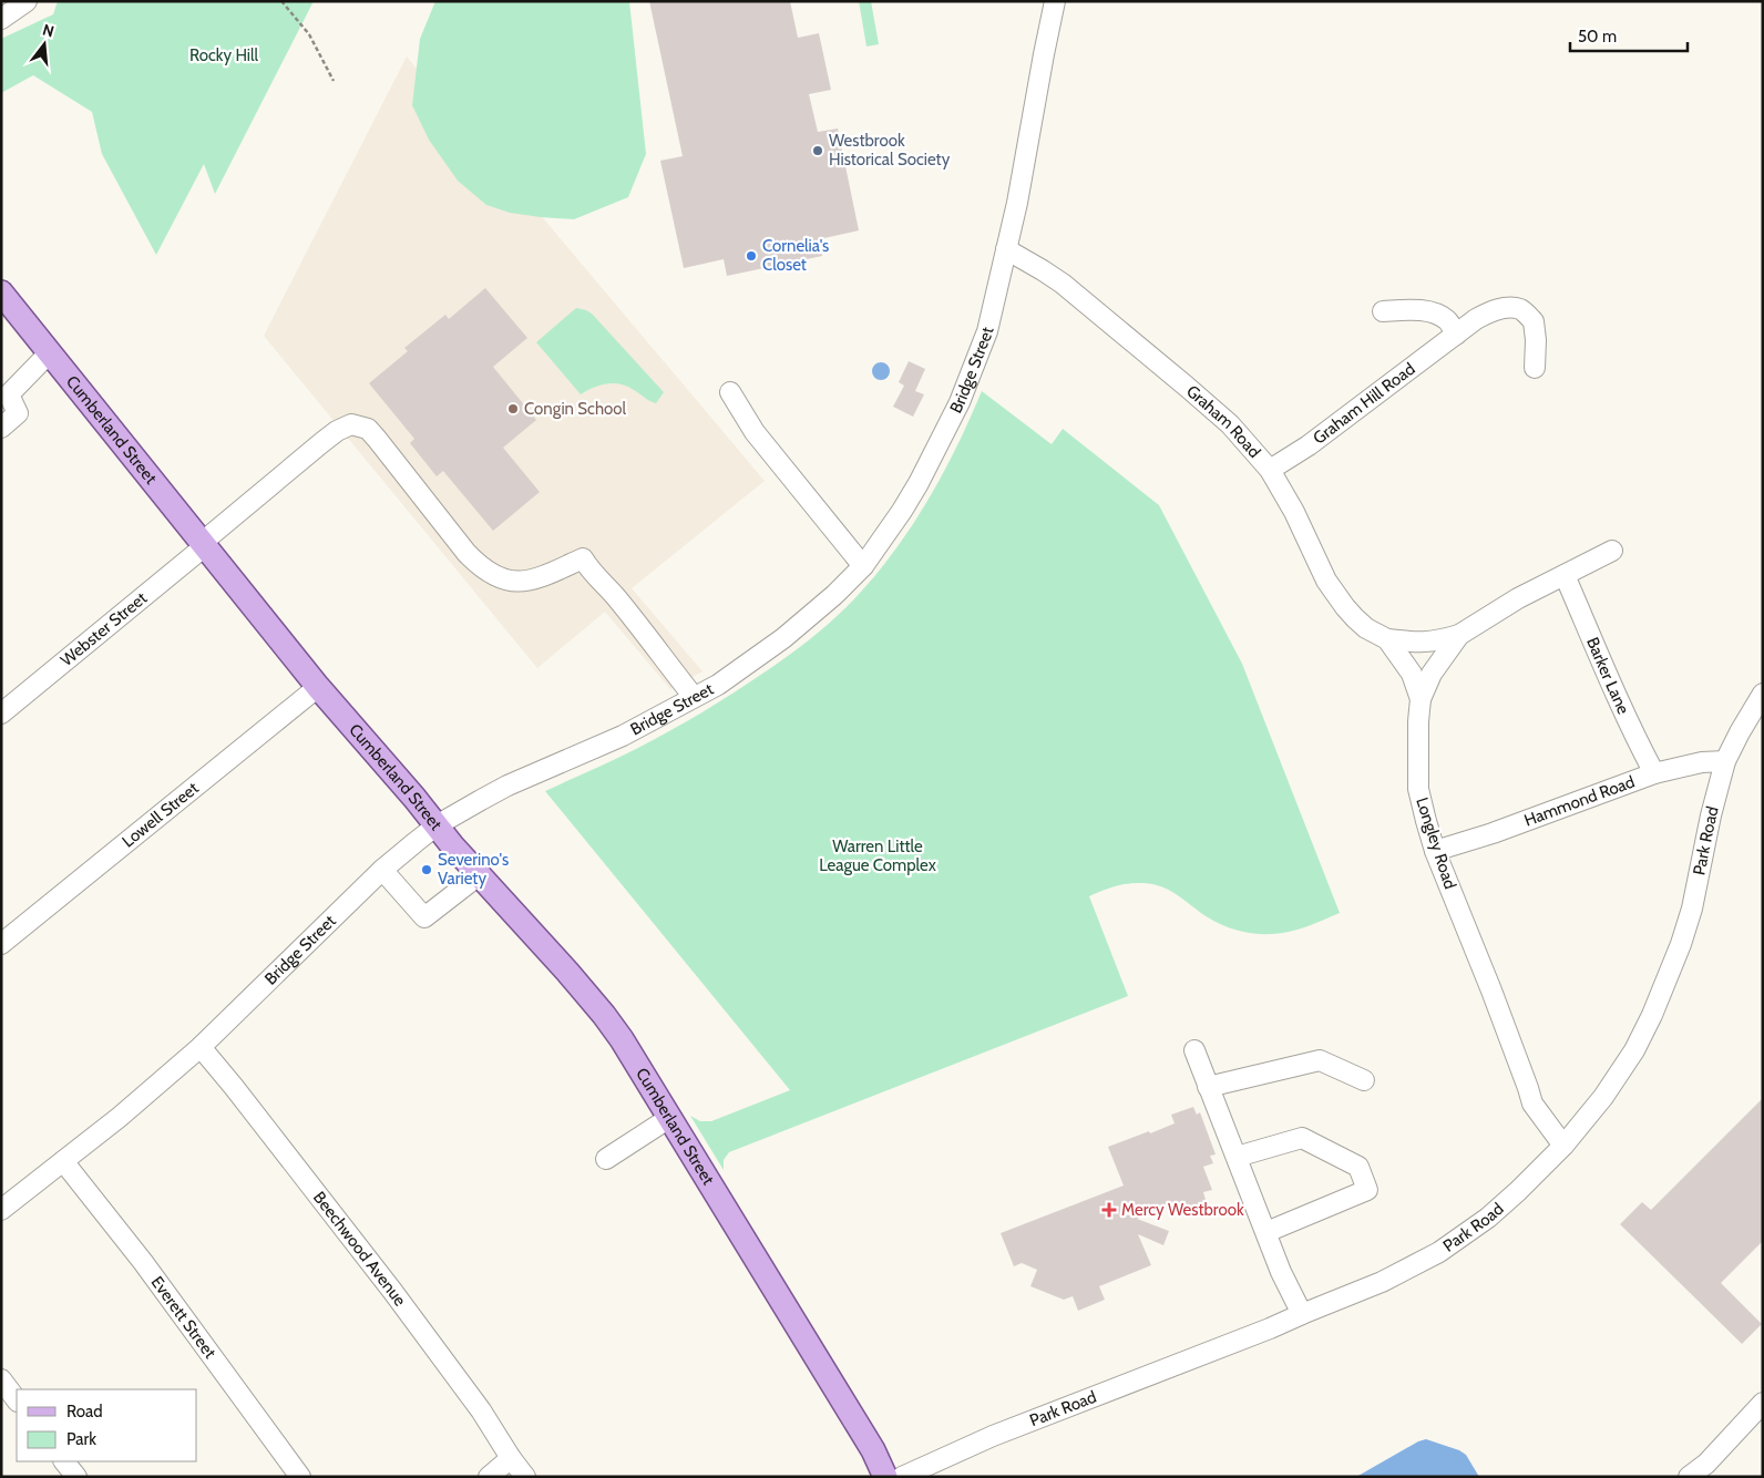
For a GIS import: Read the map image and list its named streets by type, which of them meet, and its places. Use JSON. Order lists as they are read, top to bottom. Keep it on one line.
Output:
{"streets":{"main road":["Cumberland Street"],"street":["Bridge Street","Graham Hill Road","Graham Road","Webster Street","Barker Lane","Hammond Road","Lowell Street","Park Road","Longley Road","Beechwood Avenue","Everett Street"]},"crossings":[["Bridge Street","Graham Road"],["Bridge Street","Cumberland Street"],["Bridge Street","Webster Street"],["Bridge Street","Beechwood Avenue"],["Bridge Street","Everett Street"],["Graham Hill Road","Graham Road"],["Graham Road","Longley Road"],["Cumberland Street","Webster Street"],["Cumberland Street","Lowell Street"],["Barker Lane","Hammond Road"],["Barker Lane","Longley Road"],["Hammond Road","Park Road"],["Hammond Road","Longley Road"],["Park Road","Longley Road"]],"parks":["Rocky Hill","Warren Little League Complex"],"places":{"other":["Westbrook Historical Society","Cornelia's Closet","Congin School","Severino's Variety"],"health":["Mercy Westbrook"]},"legend":["Road","Park"],"scale_bar":"50 m","north":"top"}
